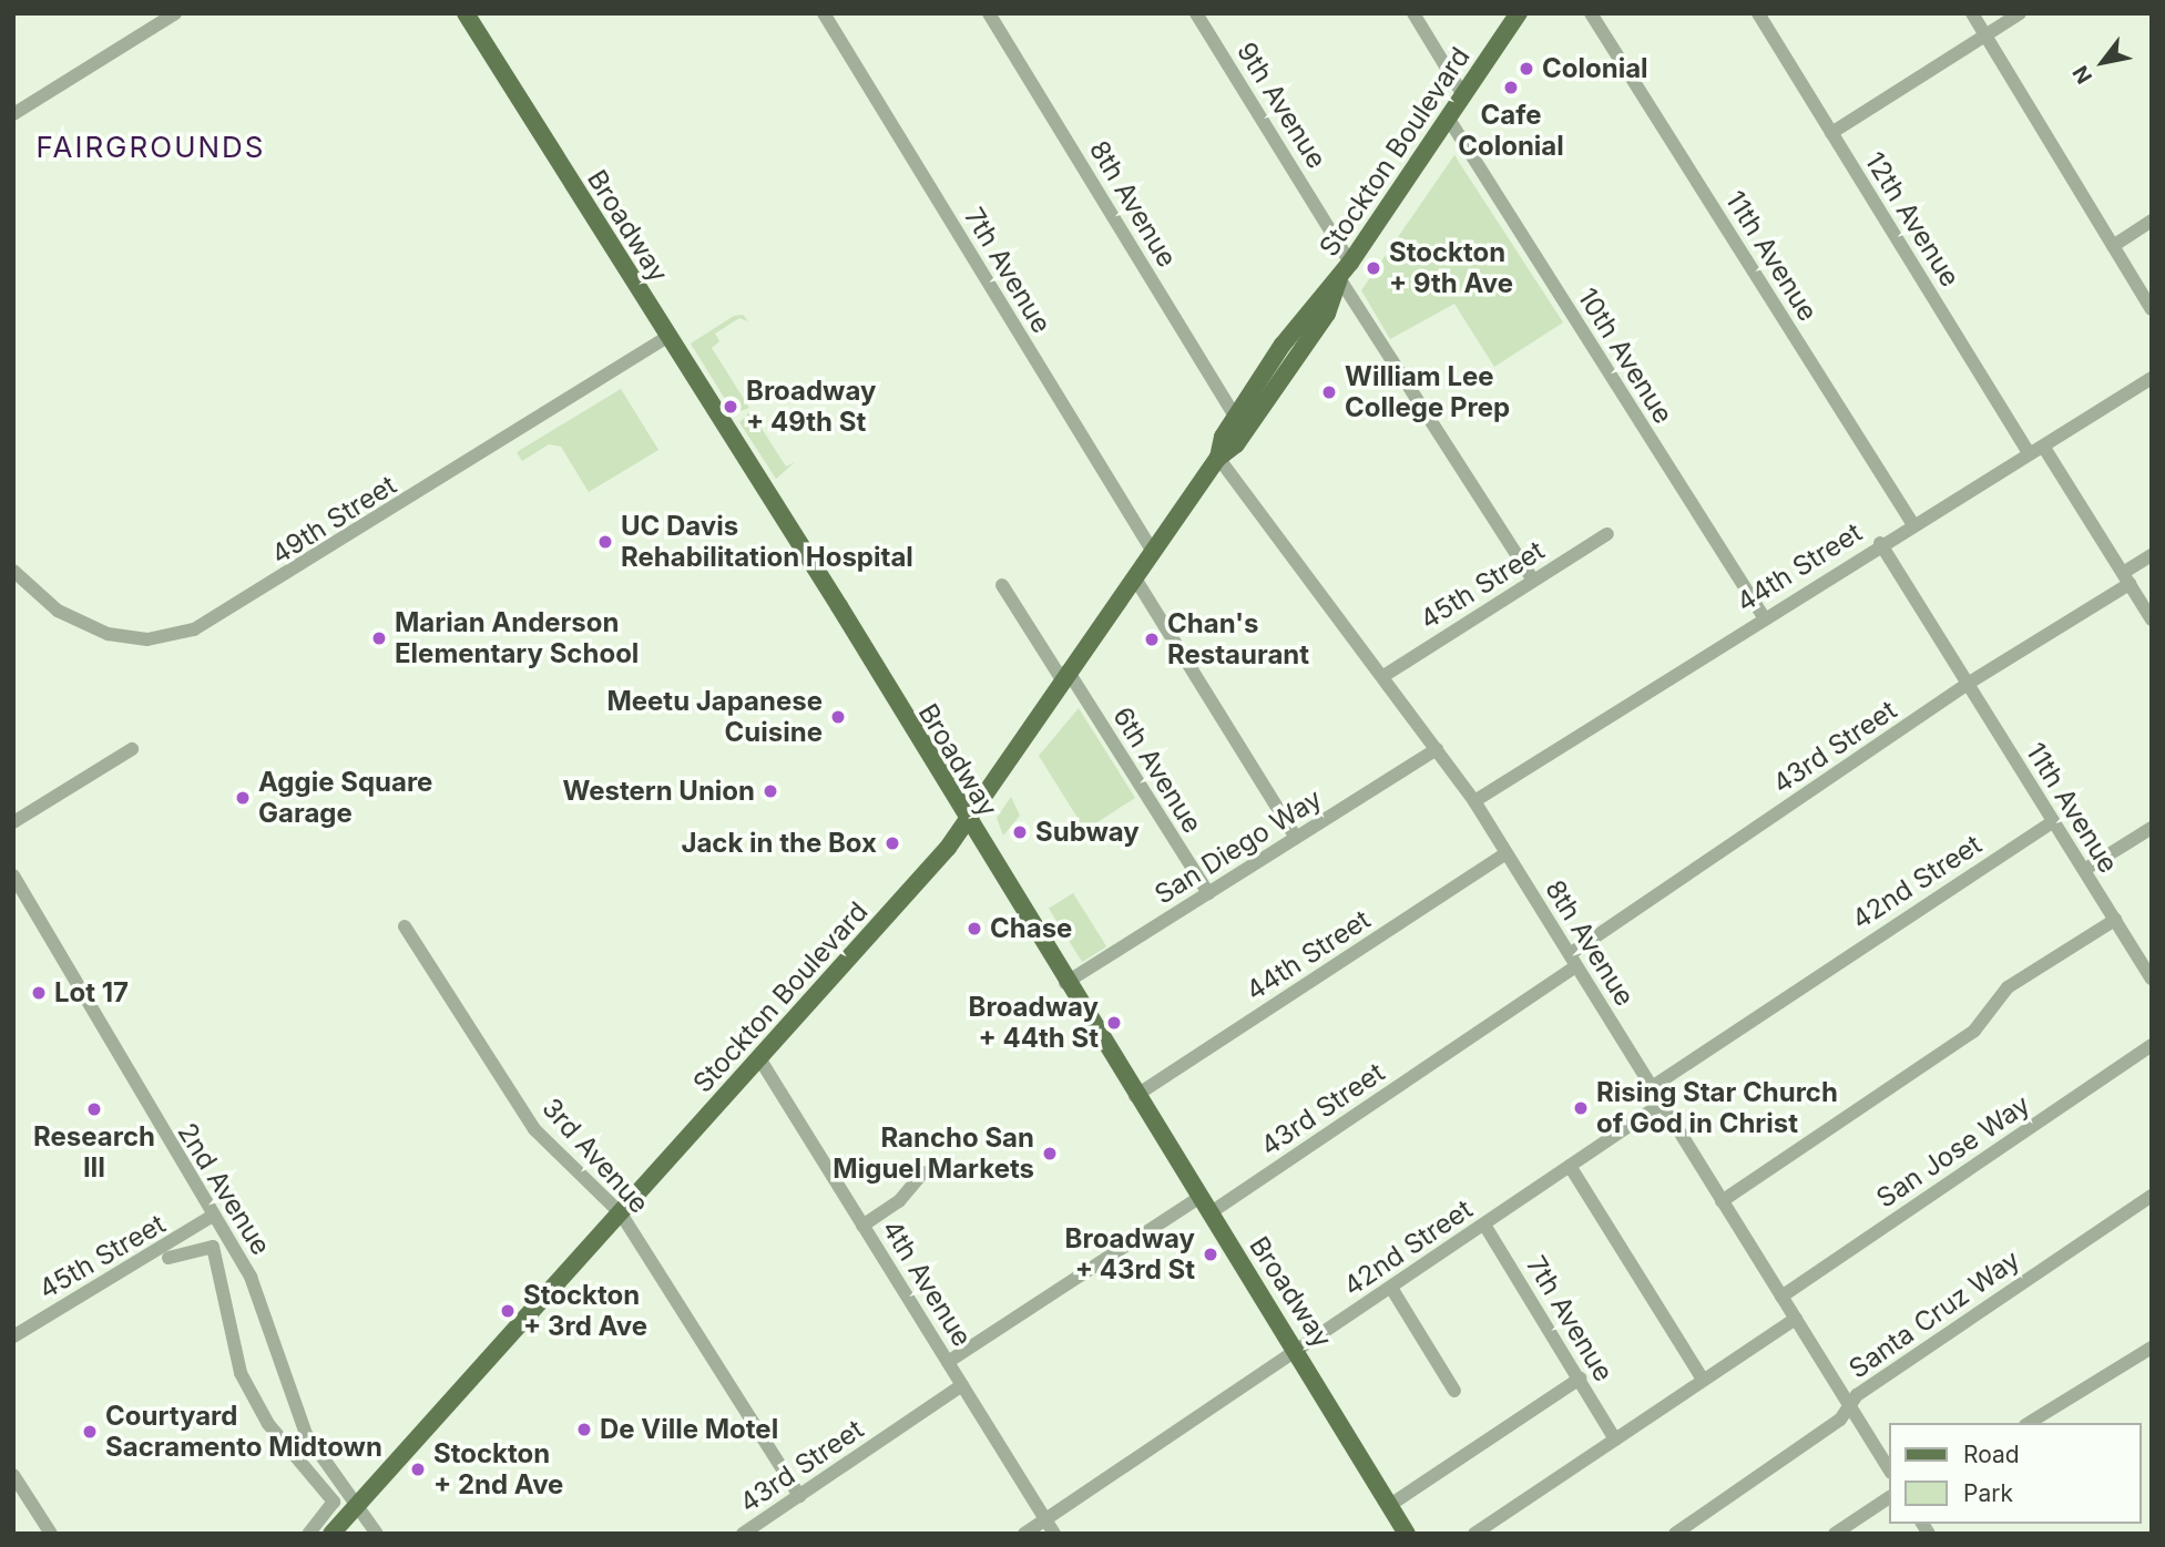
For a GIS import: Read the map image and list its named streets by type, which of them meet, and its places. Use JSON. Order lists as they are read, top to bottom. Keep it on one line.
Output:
{"streets":{"main road":["Stockton Boulevard","Broadway"],"street":["9th Avenue","8th Avenue","12th Avenue","11th Avenue","7th Avenue","10th Avenue","49th Street","44th Street","45th Street","43rd Street","6th Avenue","San Diego Way","42nd Street","San Jose Way","3rd Avenue","2nd Avenue","4th Avenue","Santa Cruz Way"]},"crossings":[["9th Avenue","Stockton Boulevard"],["Stockton Boulevard","8th Avenue"],["Stockton Boulevard","Broadway"],["Stockton Boulevard","7th Avenue"],["Stockton Boulevard","10th Avenue"],["Stockton Boulevard","6th Avenue"],["Stockton Boulevard","3rd Avenue"],["Stockton Boulevard","2nd Avenue"],["Stockton Boulevard","4th Avenue"],["8th Avenue","44th Street"],["8th Avenue","45th Street"],["8th Avenue","43rd Street"],["8th Avenue","San Diego Way"],["8th Avenue","42nd Street"],["8th Avenue","San Jose Way"],["8th Avenue","Santa Cruz Way"],["12th Avenue","44th Street"],["Broadway","49th Street"],["Broadway","44th Street"],["Broadway","43rd Street"],["Broadway","San Diego Way"],["Broadway","42nd Street"],["11th Avenue","44th Street"],["11th Avenue","43rd Street"],["11th Avenue","42nd Street"],["7th Avenue","42nd Street"],["10th Avenue","44th Street"],["45th Street","2nd Avenue"],["43rd Street","3rd Avenue"],["43rd Street","4th Avenue"],["6th Avenue","San Diego Way"],["42nd Street","4th Avenue"]],"districts":["FAIRGROUNDS"],"places":["Colonial","Cafe Colonial","Stockton + 9th Ave","William Lee College Prep","Broadway + 49th St","UC Davis Rehabilitation Hospital","Marian Anderson Elementary School","Chan's Restaurant","Meetu Japanese Cuisine","Western Union","Aggie Square Garage","Subway","Jack in the Box","Chase","Lot 17","Broadway + 44th St","Rising Star Church of God in Christ","Research III","Rancho San Miguel Markets","Broadway + 43rd St","Stockton + 3rd Ave","De Ville Motel","Courtyard Sacramento Midtown","Stockton + 2nd Ave"],"legend":["Road","Park"],"north":"bottom left"}
